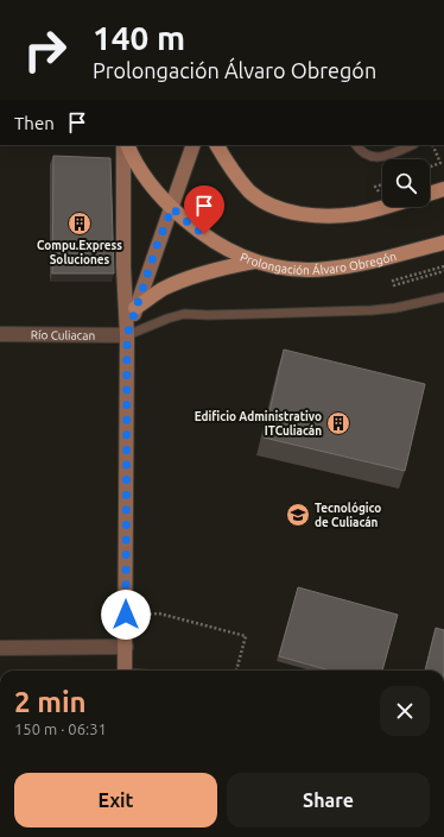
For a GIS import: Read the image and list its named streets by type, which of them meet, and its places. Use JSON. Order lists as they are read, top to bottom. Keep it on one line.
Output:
{"streets":{"main road":["Prolongación Álvaro Obregón"],"street":["Río Culiacan"]},"places":{"building":["Compu.Express Soluciones","Edificio Administrativo ITCuliacán"],"school or university":["Tecnológico de Culiacán"]},"page":{"turn":["140 m","Prolongación Álvaro Obregón"],"then":"Then","heading":["2 min","150 m · 06:31"],"buttons":["Exit","Share"]}}
